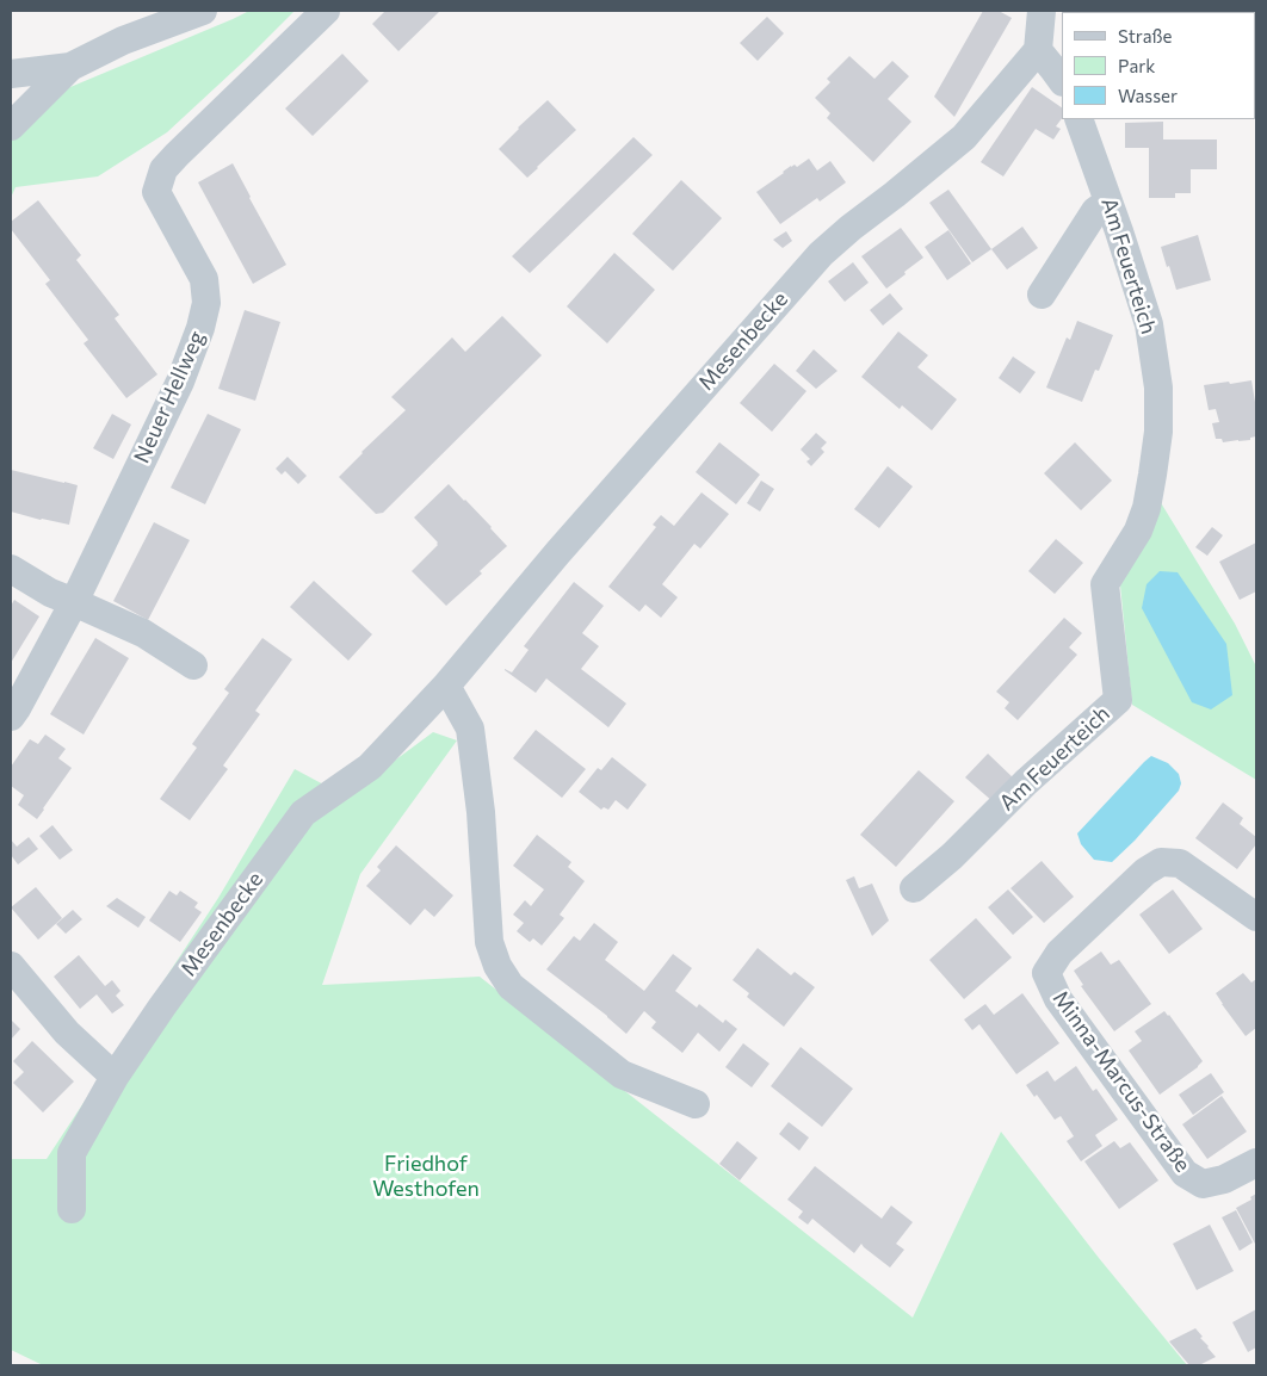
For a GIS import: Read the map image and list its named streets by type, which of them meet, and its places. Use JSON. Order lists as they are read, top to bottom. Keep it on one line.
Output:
{"streets":{"street":["Am Feuerteich","Mesenbecke","Neuer Hellweg","Minna-Marcus-Straße"]},"parks":["Friedhof Westhofen"],"legend":["Straße","Park","Wasser"]}
